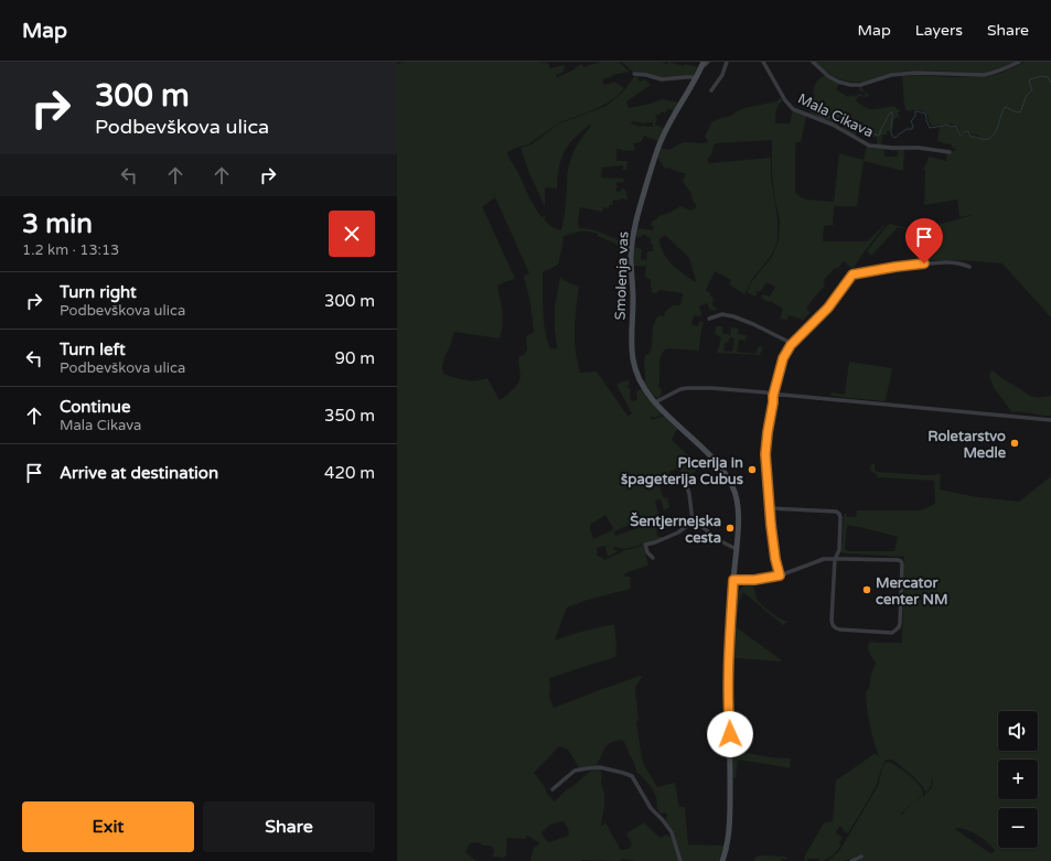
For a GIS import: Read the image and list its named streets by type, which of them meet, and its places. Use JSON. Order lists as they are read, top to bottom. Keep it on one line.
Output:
{"streets":{"main road":["Smolenja vas"],"street":["Mala Cikava"]},"places":["Roletarstvo Medle","Picerija in špageterija Cubus","Šentjernejska cesta","Mercator center NM"],"page":{"header":"Map","nav":["Map","Layers","Share"],"turn":["300 m","Podbevškova ulica"],"heading":["3 min","1.2 km · 13:13"],"list":[{"name":"Turn right","note":"Podbevškova ulica","value":"300 m"},{"name":"Turn left","note":"Podbevškova ulica","value":"90 m"},{"name":"Continue","note":"Mala Cikava","value":"350 m"},{"name":"Arrive at destination","value":"420 m"}],"map_buttons":["+","−"],"buttons":["Exit","Share"]}}
